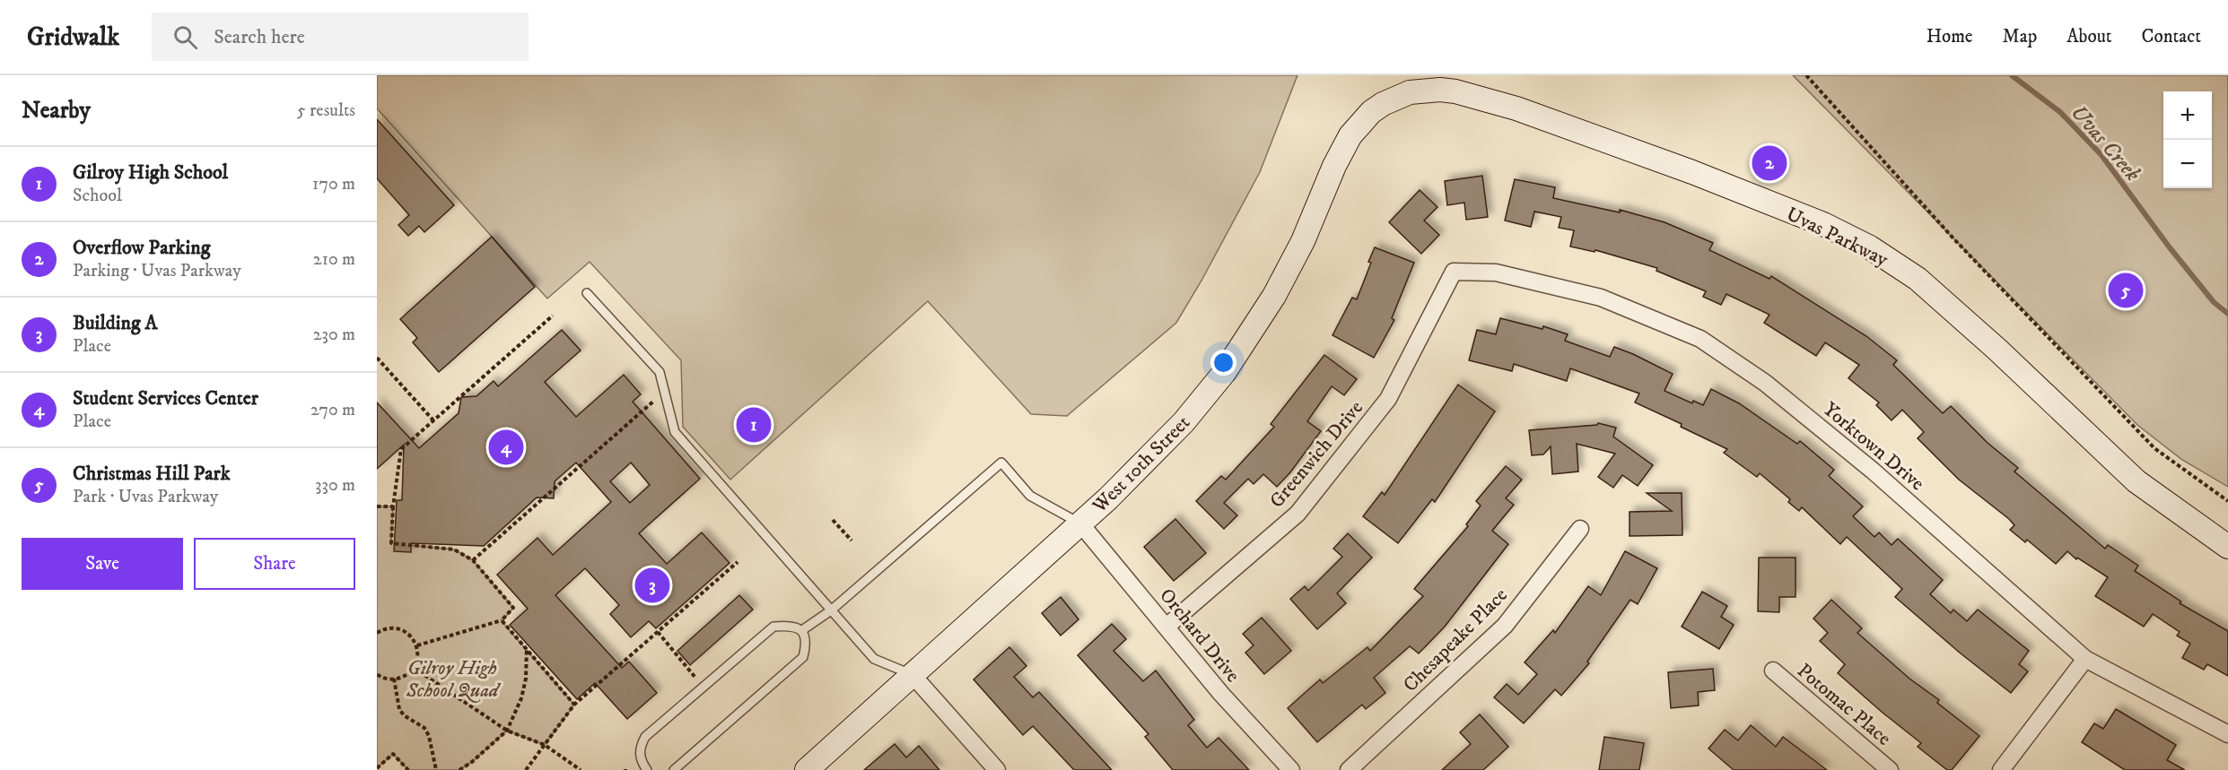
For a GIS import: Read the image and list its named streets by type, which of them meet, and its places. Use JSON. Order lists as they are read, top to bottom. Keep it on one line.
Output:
{"streets":{"street":["Uvas Parkway","Yorktown Drive","Greenwich Drive","West 10th Street","Orchard Drive","Chesapeake Place","Potomac Place"]},"crossings":[["Uvas Parkway","West 10th Street"],["Yorktown Drive","Greenwich Drive"],["Greenwich Drive","Orchard Drive"],["West 10th Street","Orchard Drive"]],"water":["Uvas Creek"],"parks":["Gilroy High School Quad"],"page":{"header":"Gridwalk","search":"Search here","nav":["Home","Map","About","Contact"],"heading":["Nearby","5 results"],"map_buttons":["+","−"],"pins":["2","5","1","4","3"],"list":[{"mark":"1","name":"Gilroy High School","note":"School","value":"170 m"},{"mark":"2","name":"Overflow Parking","note":"Parking · Uvas Parkway","value":"210 m"},{"mark":"3","name":"Building A","note":"Place","value":"230 m"},{"mark":"4","name":"Student Services Center","note":"Place","value":"270 m"},{"mark":"5","name":"Christmas Hill Park","note":"Park · Uvas Parkway","value":"330 m"}],"buttons":["Save","Share"]}}
